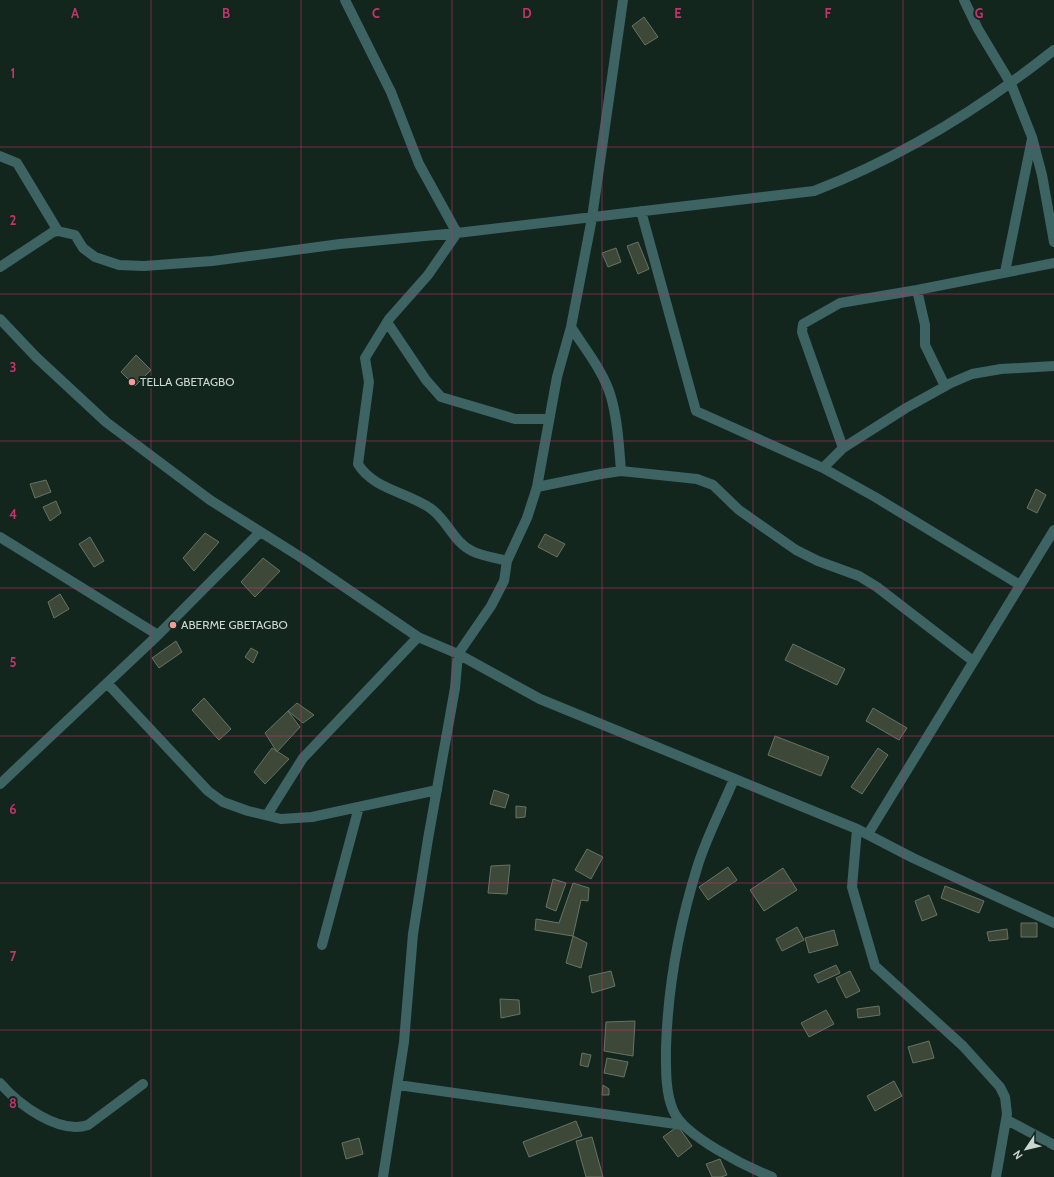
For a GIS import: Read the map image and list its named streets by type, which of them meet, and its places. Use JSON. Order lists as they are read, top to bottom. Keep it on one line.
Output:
{"places":["TELLA GBETAGBO","ABERME GBETAGBO"],"north":"bottom left","grid":{"columns":["A","B","C","D","E","F","G"],"rows":["1","2","3","4","5","6","7","8"]}}
